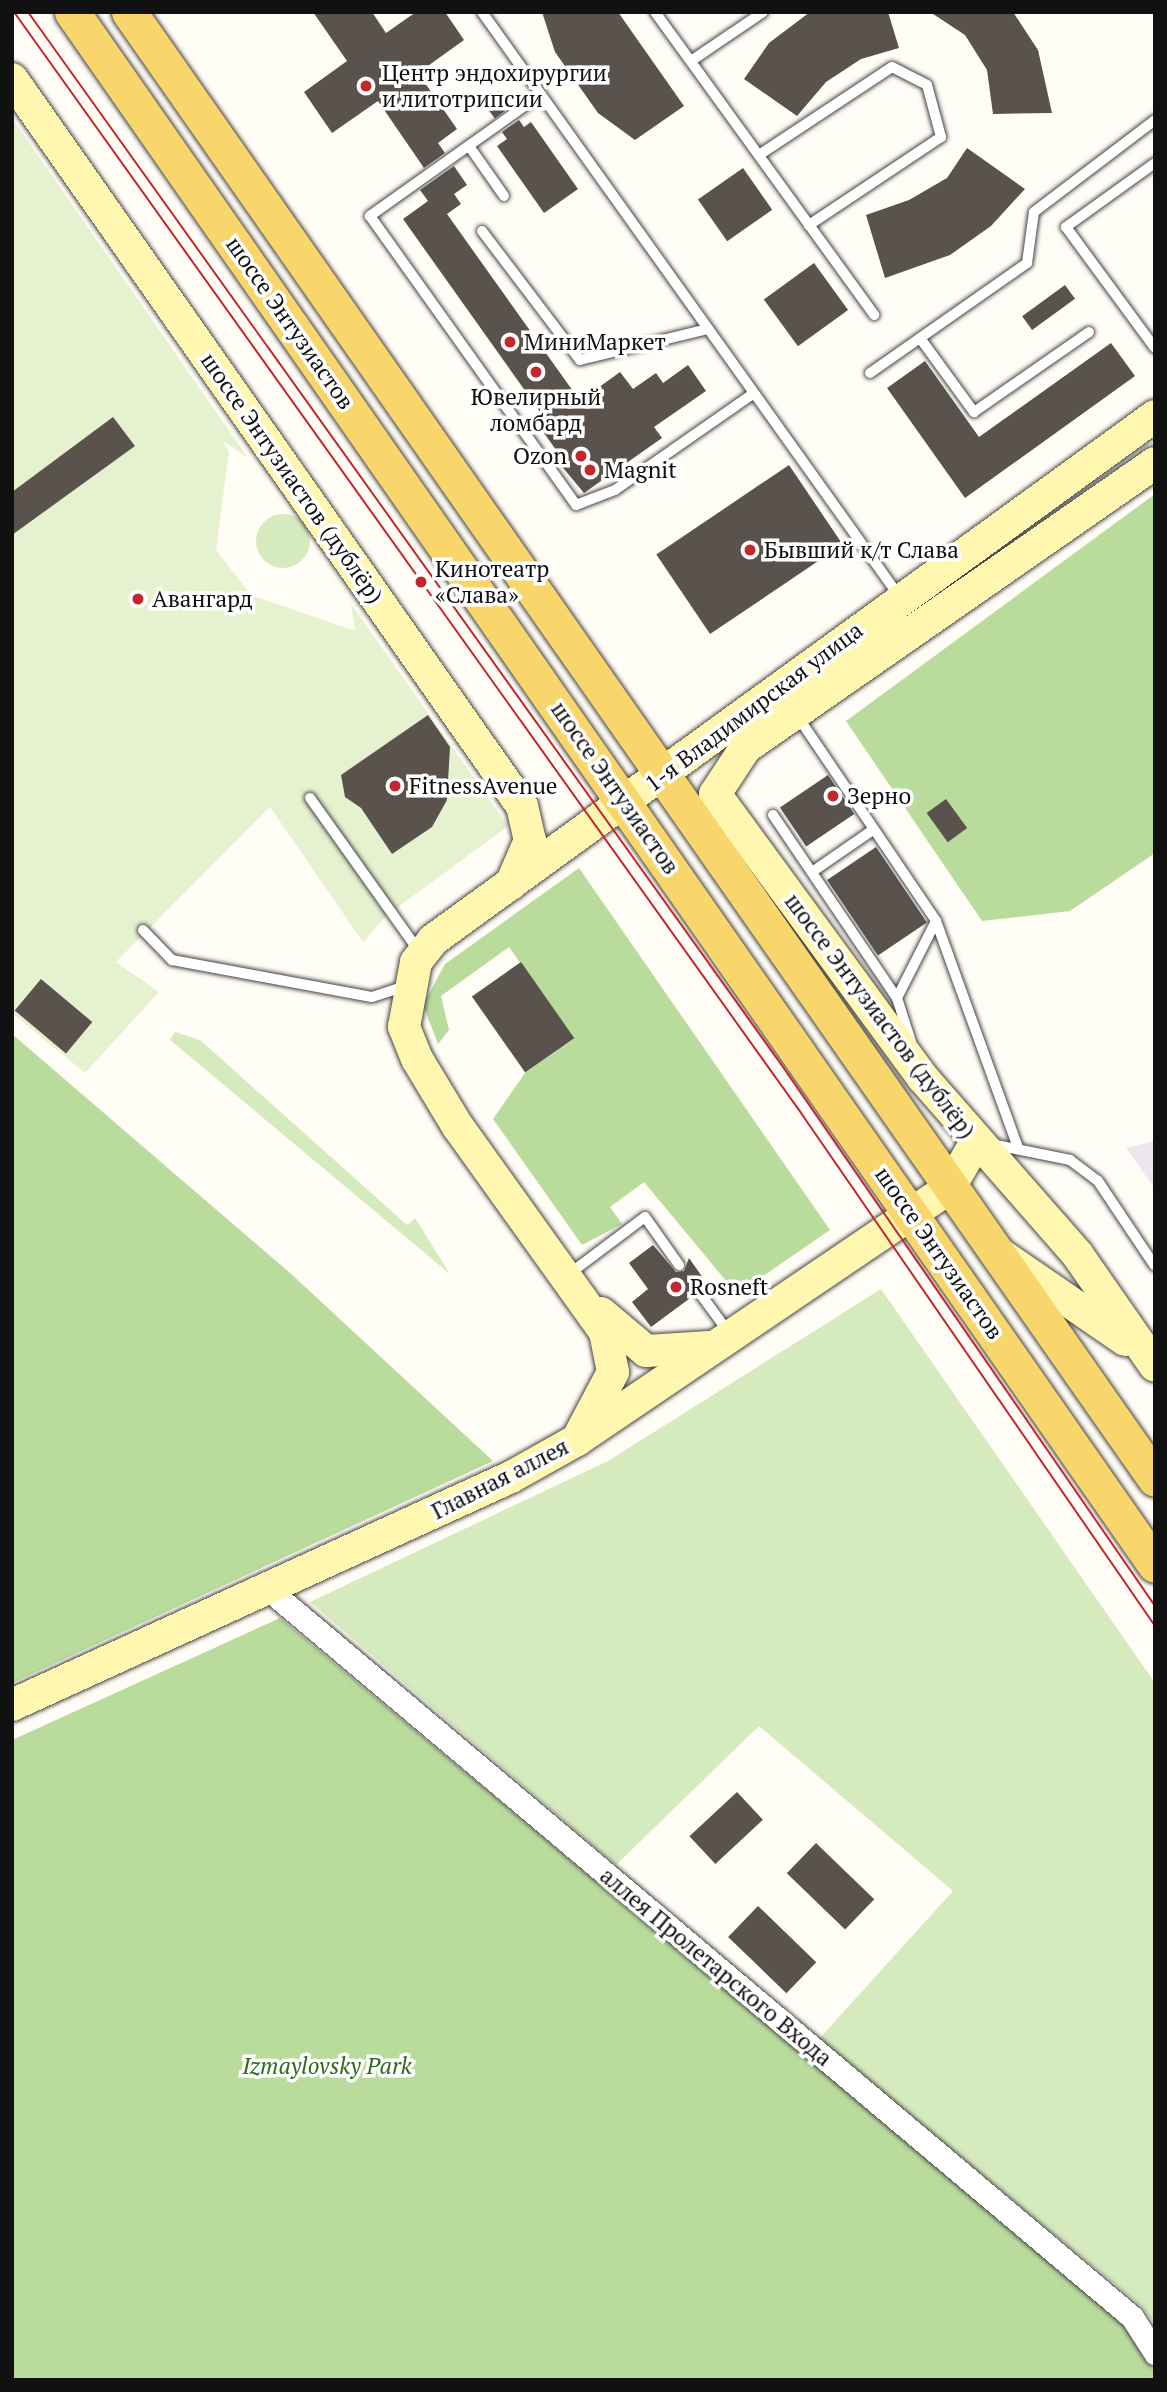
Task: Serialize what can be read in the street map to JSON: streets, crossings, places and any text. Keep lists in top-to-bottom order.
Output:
{
  "streets": {
    "main road": [
      "шоссе Энтузиастов",
      "шоссе Энтузиастов (дублёр)",
      "1-я Владимирская улица",
      "Главная аллея"
    ],
    "street": ["аллея Пролетарского Входа"]
  },
  "crossings": [
    ["шоссе Энтузиастов", "шоссе Энтузиастов (дублёр)"],
    ["шоссе Энтузиастов", "1-я Владимирская улица"],
    ["шоссе Энтузиастов", "Главная аллея"],
    ["шоссе Энтузиастов (дублёр)", "1-я Владимирская улица"],
    ["1-я Владимирская улица", "Главная аллея"],
    ["Главная аллея", "аллея Пролетарского Входа"]
  ],
  "parks": ["Izmaylovsky Park"],
  "places": [
    "Центр эндохирургии и литотрипсии",
    "МиниМаркет",
    "Ювелирный ломбард",
    "Ozon",
    "Magnit",
    "Бывший к/т Слава",
    "Кинотеатр «Слава»",
    "Авангард",
    "FitnessAvenue",
    "Зерно",
    "Rosneft"
  ]
}
